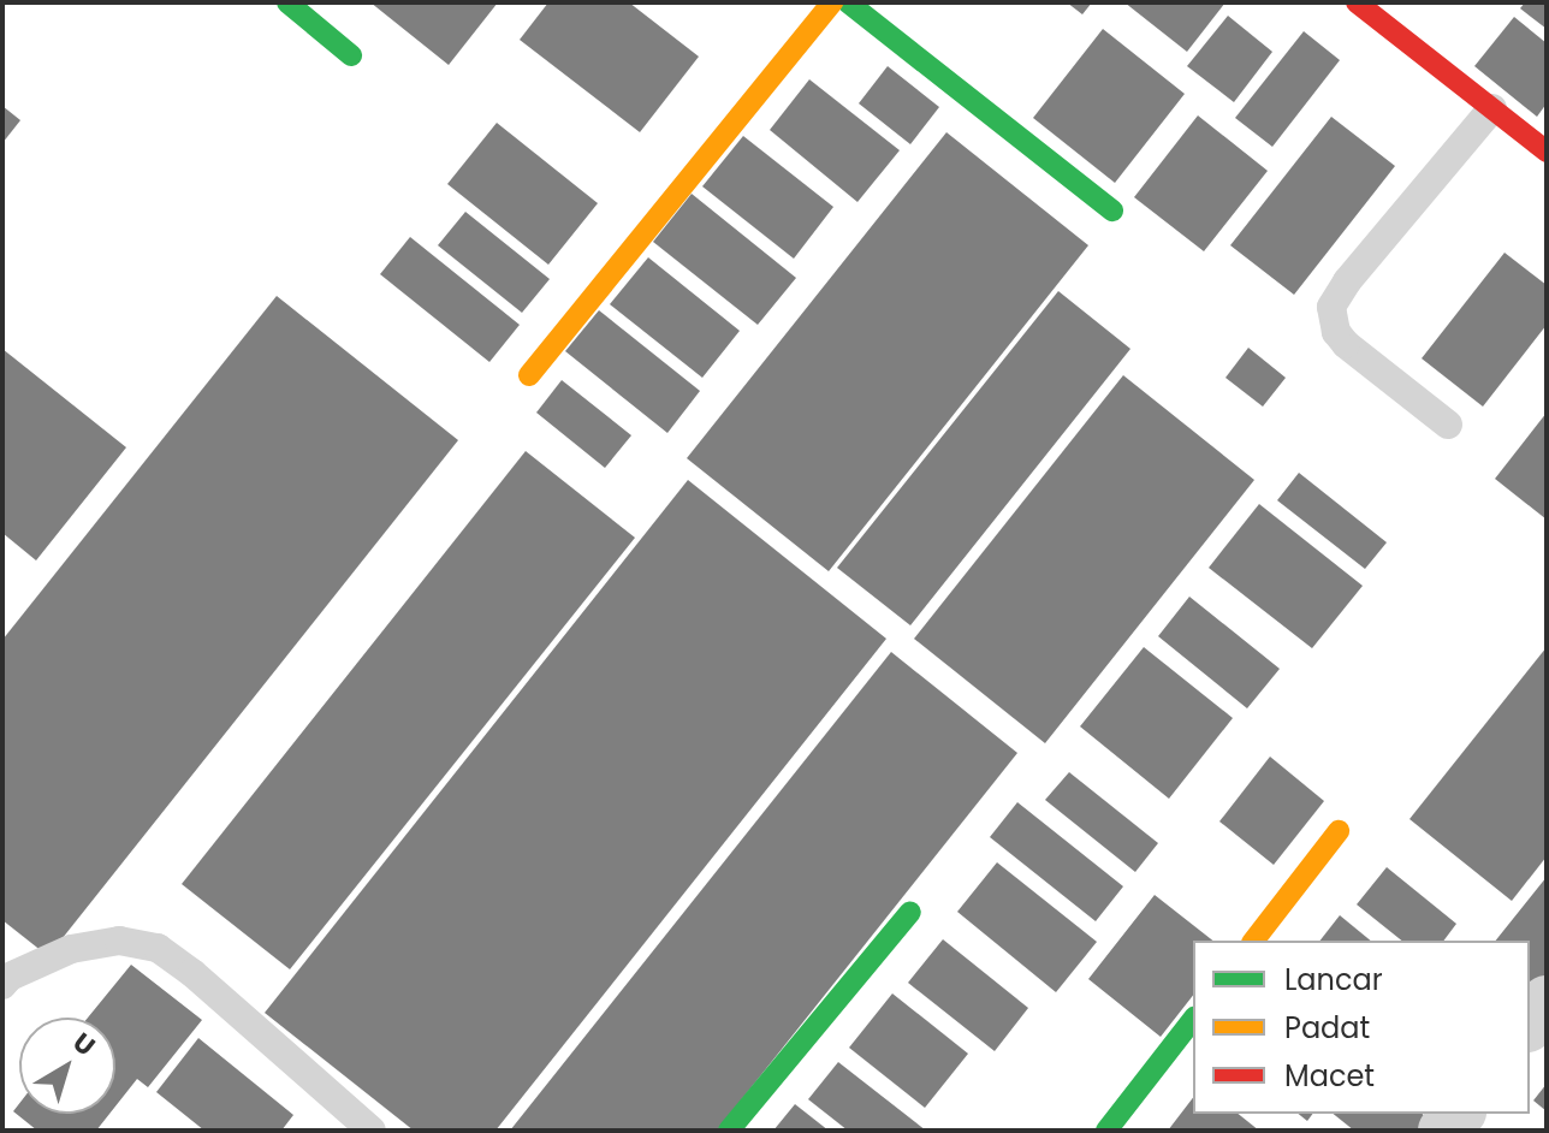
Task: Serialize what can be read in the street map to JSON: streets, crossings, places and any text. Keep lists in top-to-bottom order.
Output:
{
  "legend": ["Lancar", "Padat", "Macet"],
  "north": "top right"
}
